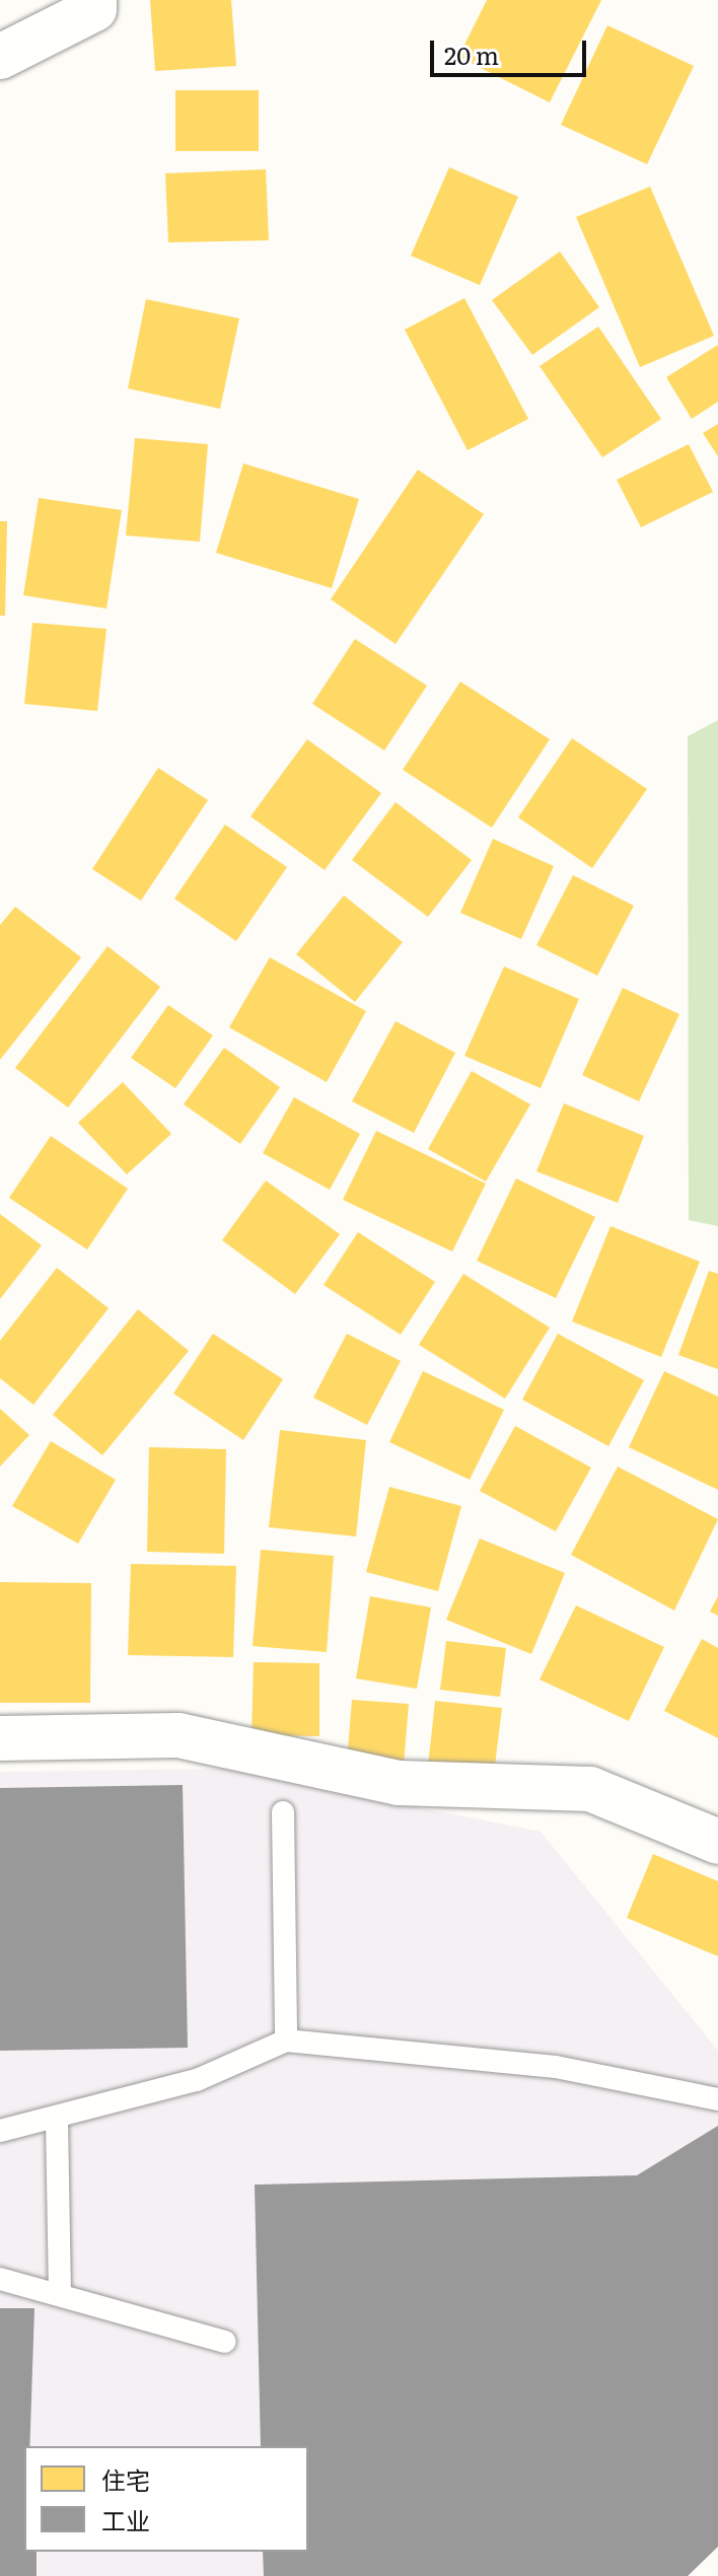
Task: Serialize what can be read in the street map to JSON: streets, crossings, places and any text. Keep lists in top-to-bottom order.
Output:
{
  "legend": ["住宅", "工业"],
  "scale_bar": "20 m"
}
